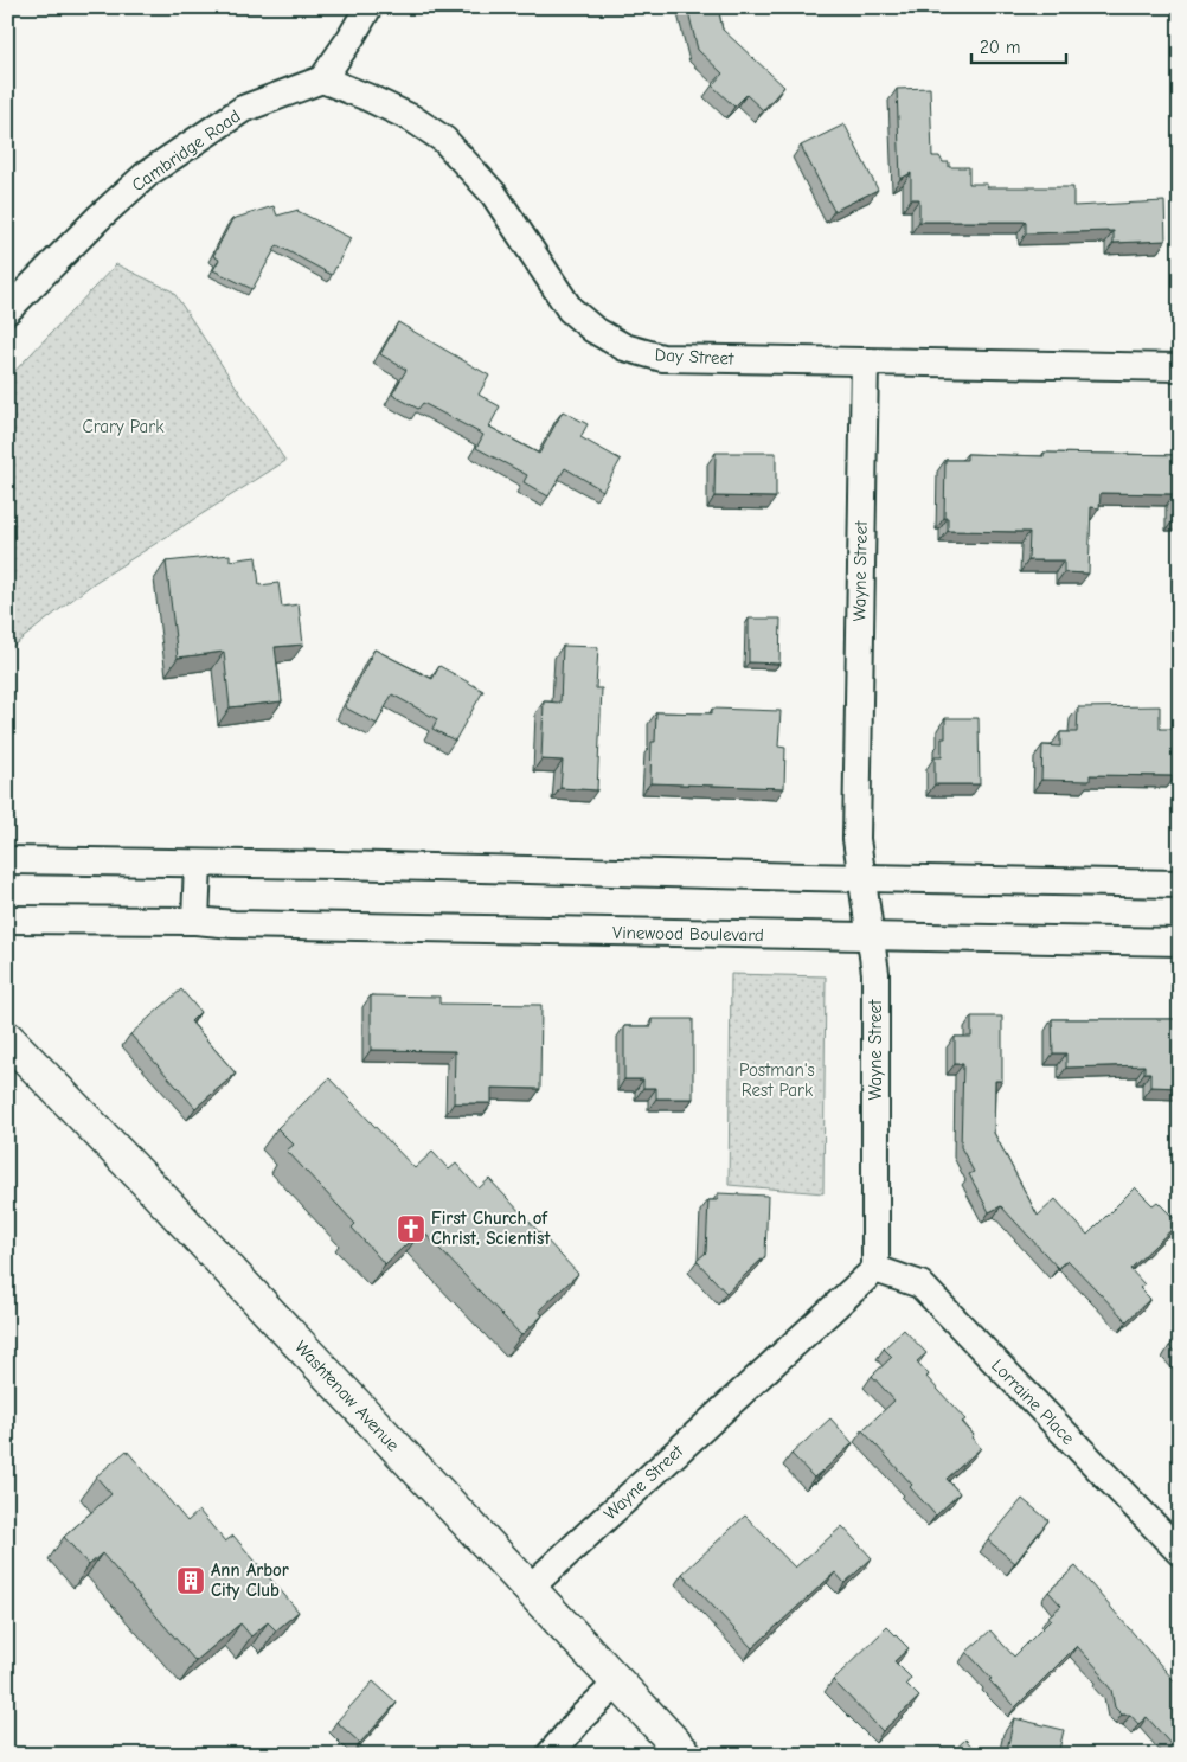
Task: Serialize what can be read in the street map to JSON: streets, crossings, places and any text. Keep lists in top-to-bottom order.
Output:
{
  "streets": {
    "main road": ["Washtenaw Avenue"],
    "street": [
      "Cambridge Road",
      "Day Street",
      "Wayne Street",
      "Vinewood Boulevard",
      "Lorraine Place"
    ]
  },
  "crossings": [
    ["Cambridge Road", "Day Street"],
    ["Day Street", "Wayne Street"],
    ["Wayne Street", "Vinewood Boulevard"],
    ["Wayne Street", "Washtenaw Avenue"],
    ["Wayne Street", "Lorraine Place"]
  ],
  "parks": ["Crary Park", "Postman's Rest Park"],
  "places": {
    "church": ["First Church of Christ, Scientist"],
    "building": ["Ann Arbor City Club"]
  },
  "scale_bar": "20 m"
}
